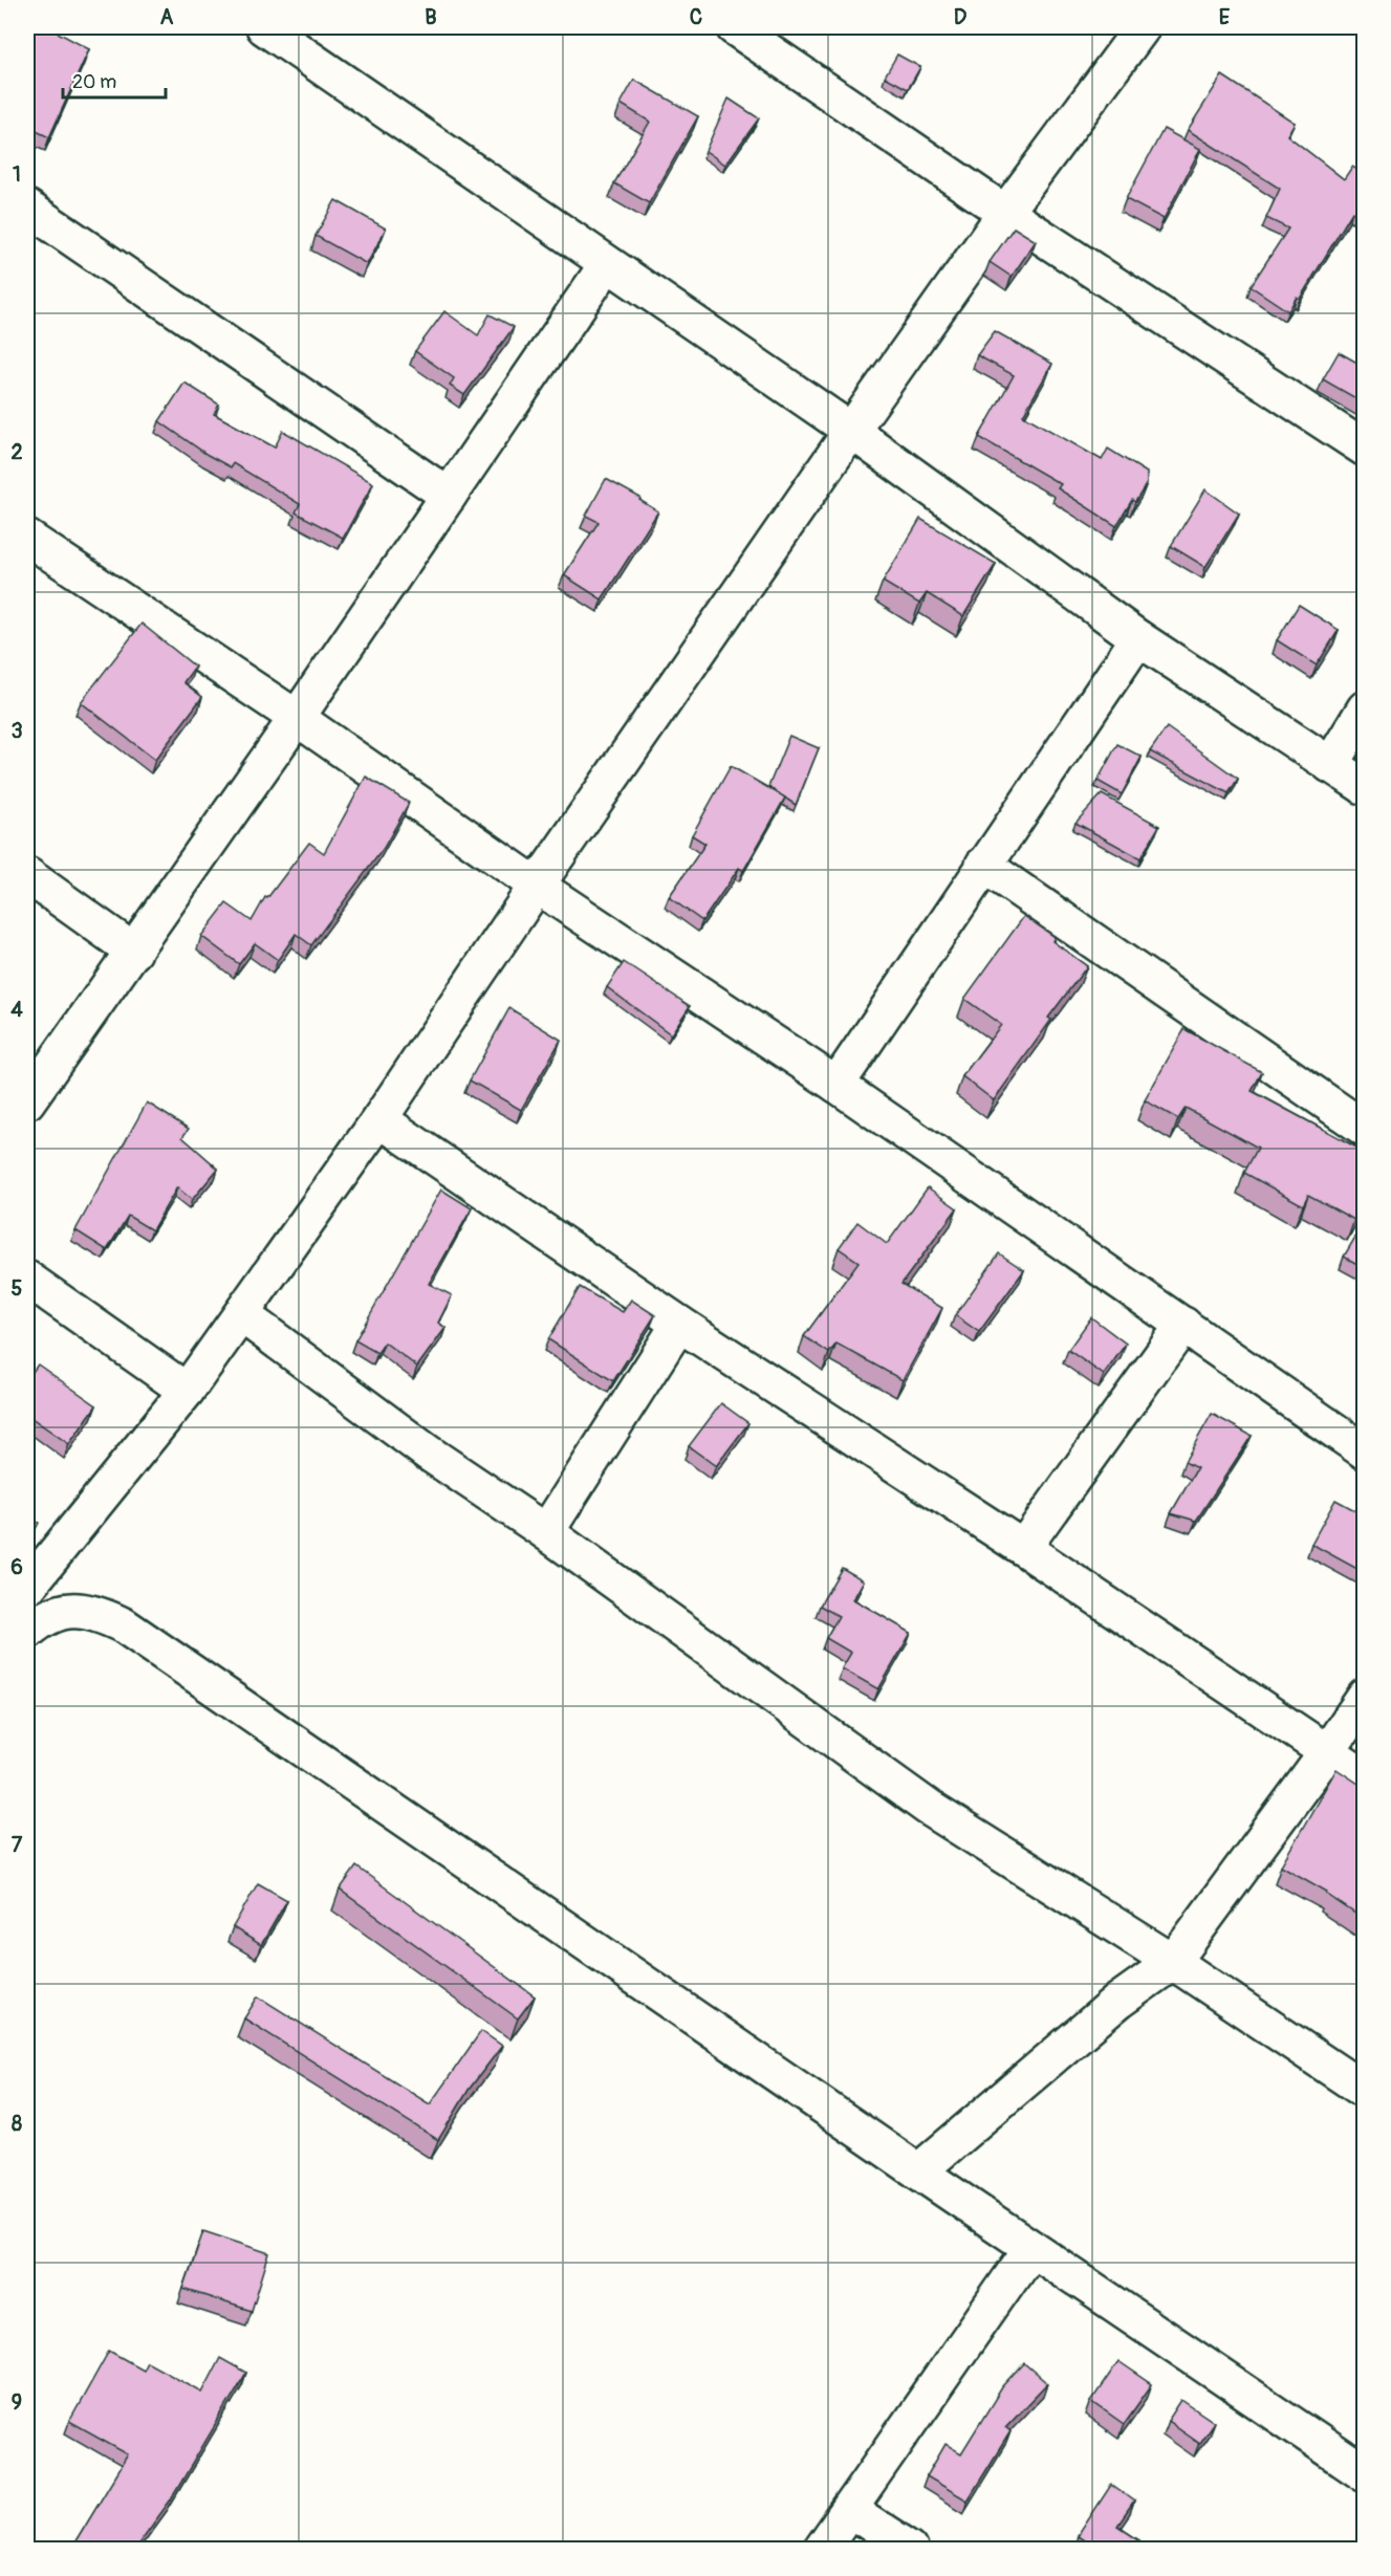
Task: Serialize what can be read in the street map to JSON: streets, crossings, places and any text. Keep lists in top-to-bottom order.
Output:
{
  "scale_bar": "20 m",
  "grid": {
    "columns": [
      "A",
      "B",
      "C",
      "D",
      "E"
    ],
    "rows": [
      "1",
      "2",
      "3",
      "4",
      "5",
      "6",
      "7",
      "8",
      "9"
    ]
  }
}
